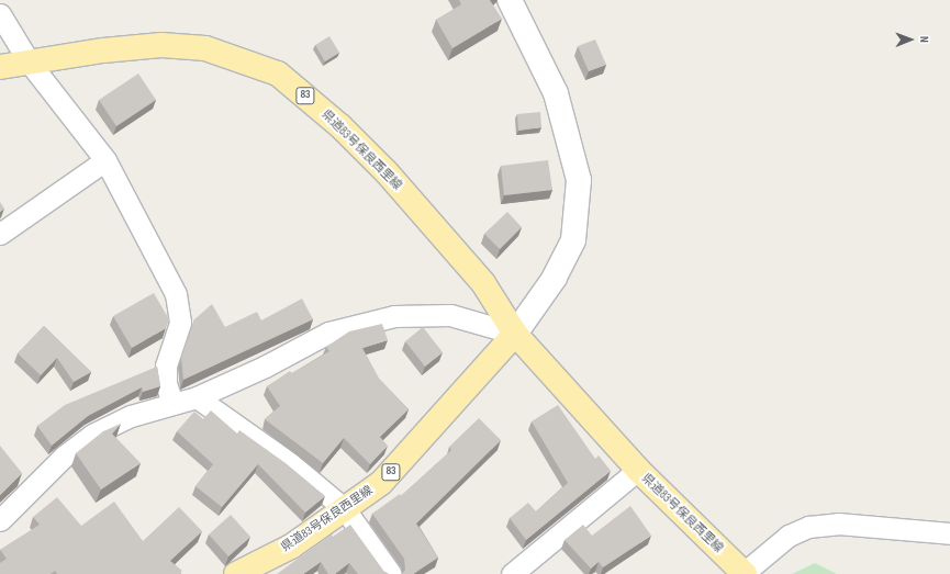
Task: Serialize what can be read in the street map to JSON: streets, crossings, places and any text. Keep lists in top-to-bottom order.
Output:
{
  "streets": {
    "main road": ["83", "県道83号保良西里線"]
  },
  "north": "right"
}
